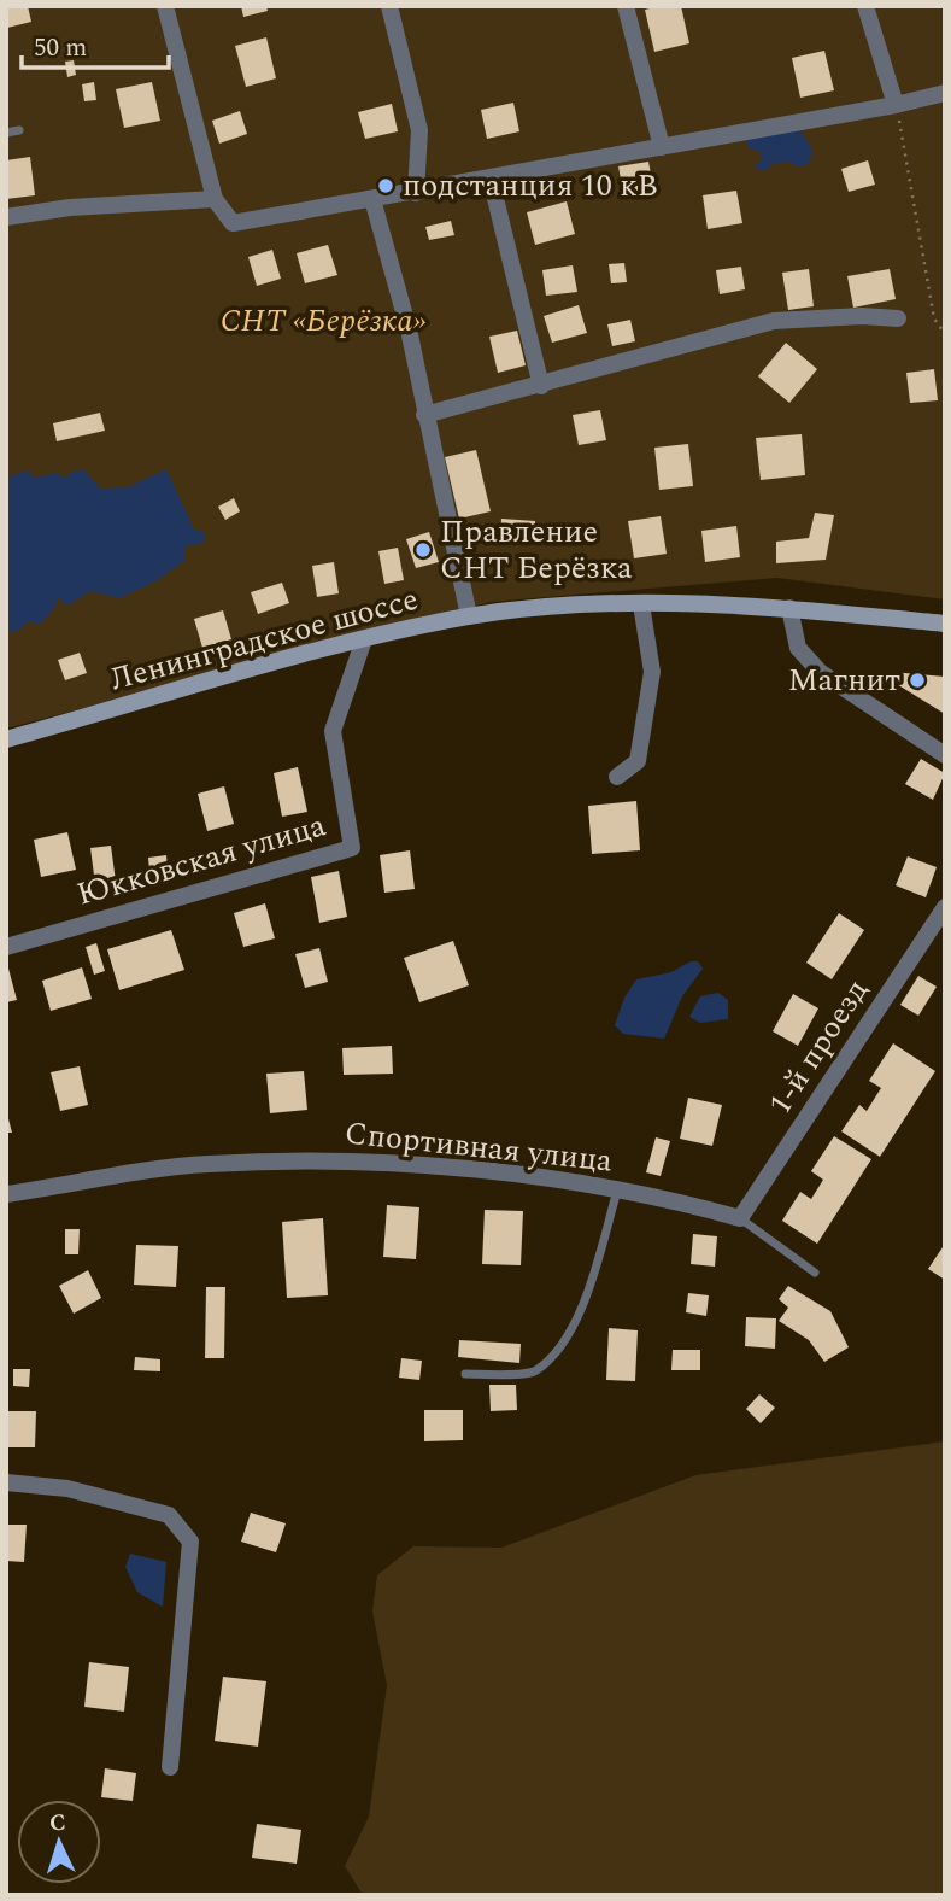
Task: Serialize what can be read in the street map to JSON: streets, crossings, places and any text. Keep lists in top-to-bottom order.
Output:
{
  "streets": {
    "main road": ["Ленинградское шоссе"],
    "street": ["Юкковская улица", "1-й проезд", "Спортивная улица"]
  },
  "crossings": [
    ["Ленинградское шоссе", "Юкковская улица"],
    ["1-й проезд", "Спортивная улица"]
  ],
  "parks": ["СНТ «Берёзка»"],
  "places": ["подстанция 10 кВ", "Правление СНТ Берёзка", "Магнит"],
  "scale_bar": "50 m",
  "north": "top"
}
